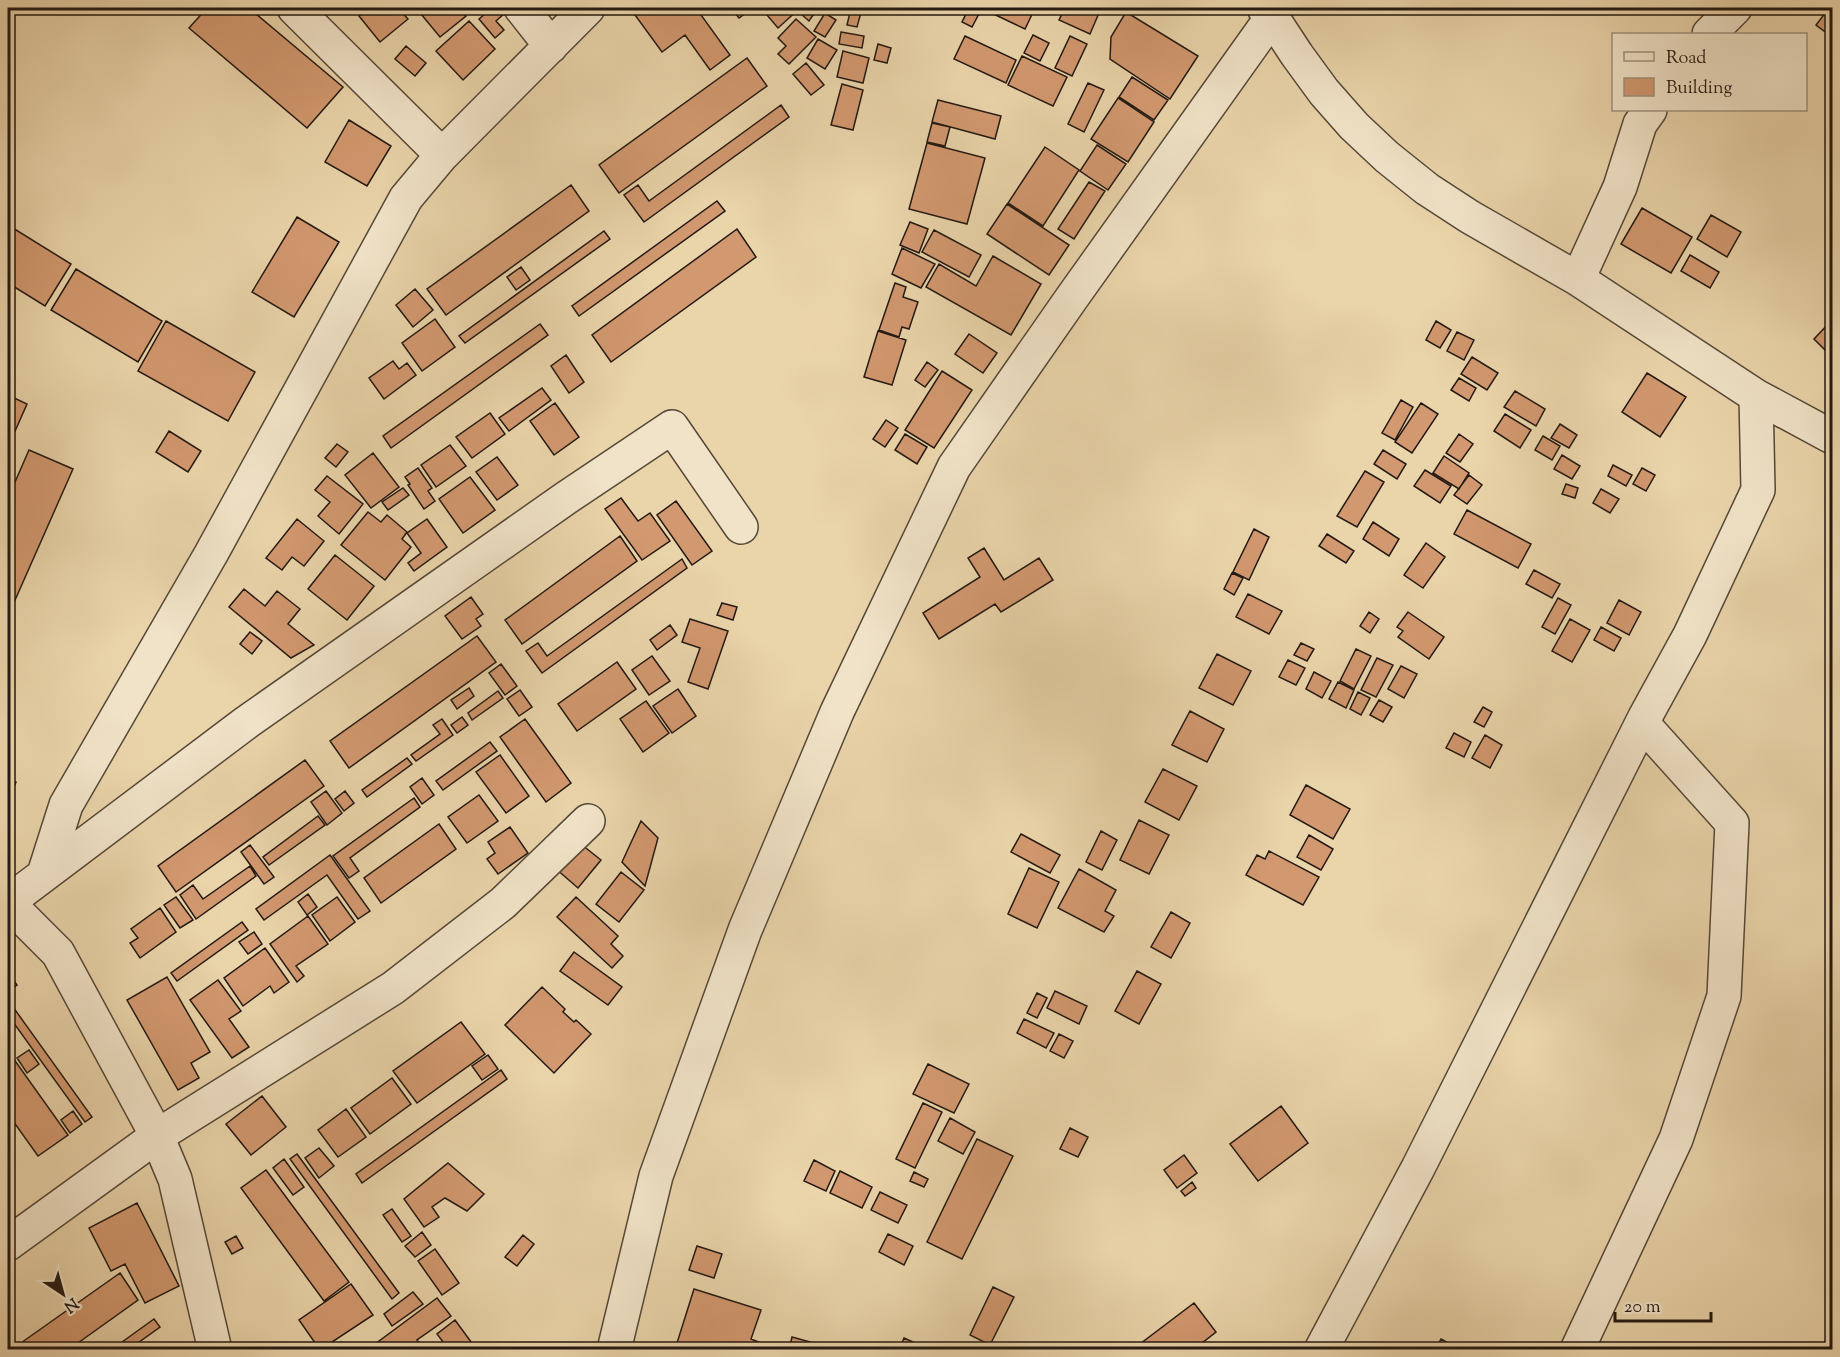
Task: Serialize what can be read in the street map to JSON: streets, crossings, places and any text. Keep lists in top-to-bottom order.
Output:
{
  "legend": ["Road", "Building"],
  "scale_bar": "20 m",
  "north": "bottom right"
}
